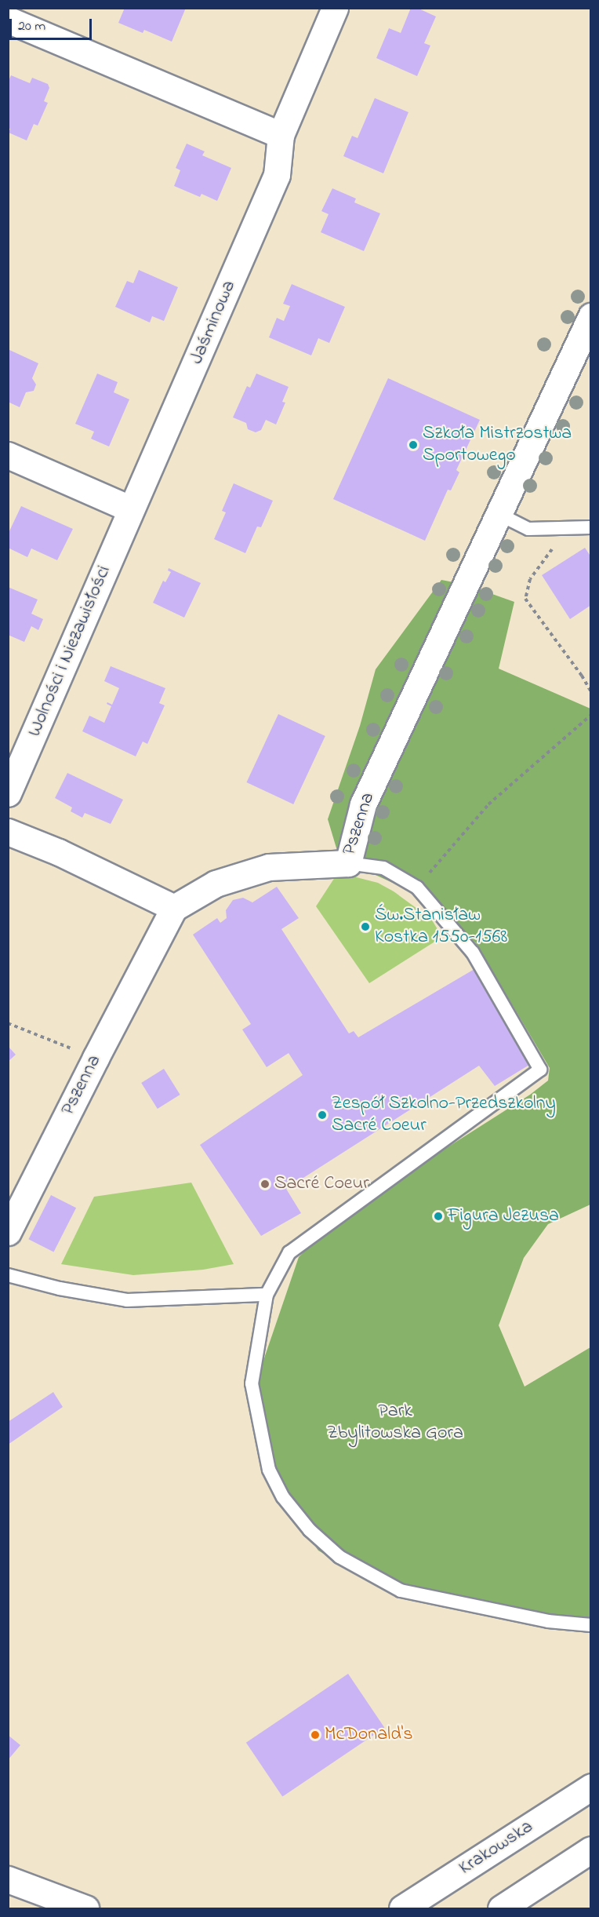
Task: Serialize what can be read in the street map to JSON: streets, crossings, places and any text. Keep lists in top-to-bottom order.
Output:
{
  "streets": {
    "street": [
      "Jaśminowa",
      "Wolności i Niezawisłości",
      "Pszenna",
      "Krakowska"
    ]
  },
  "crossings": [
    ["Jaśminowa", "Wolności i Niezawisłości"]
  ],
  "parks": ["Park Zbylitowska Gora"],
  "places": [
    "Szkoła Mistrzostwa Sportowego",
    "Św.Stanisław Kostka 1550-1568",
    "Zespół Szkolno-Przedszkolny Sacré Coeur",
    "Sacré Coeur",
    "Figura Jezusa",
    "McDonald's"
  ],
  "scale_bar": "20 m"
}
